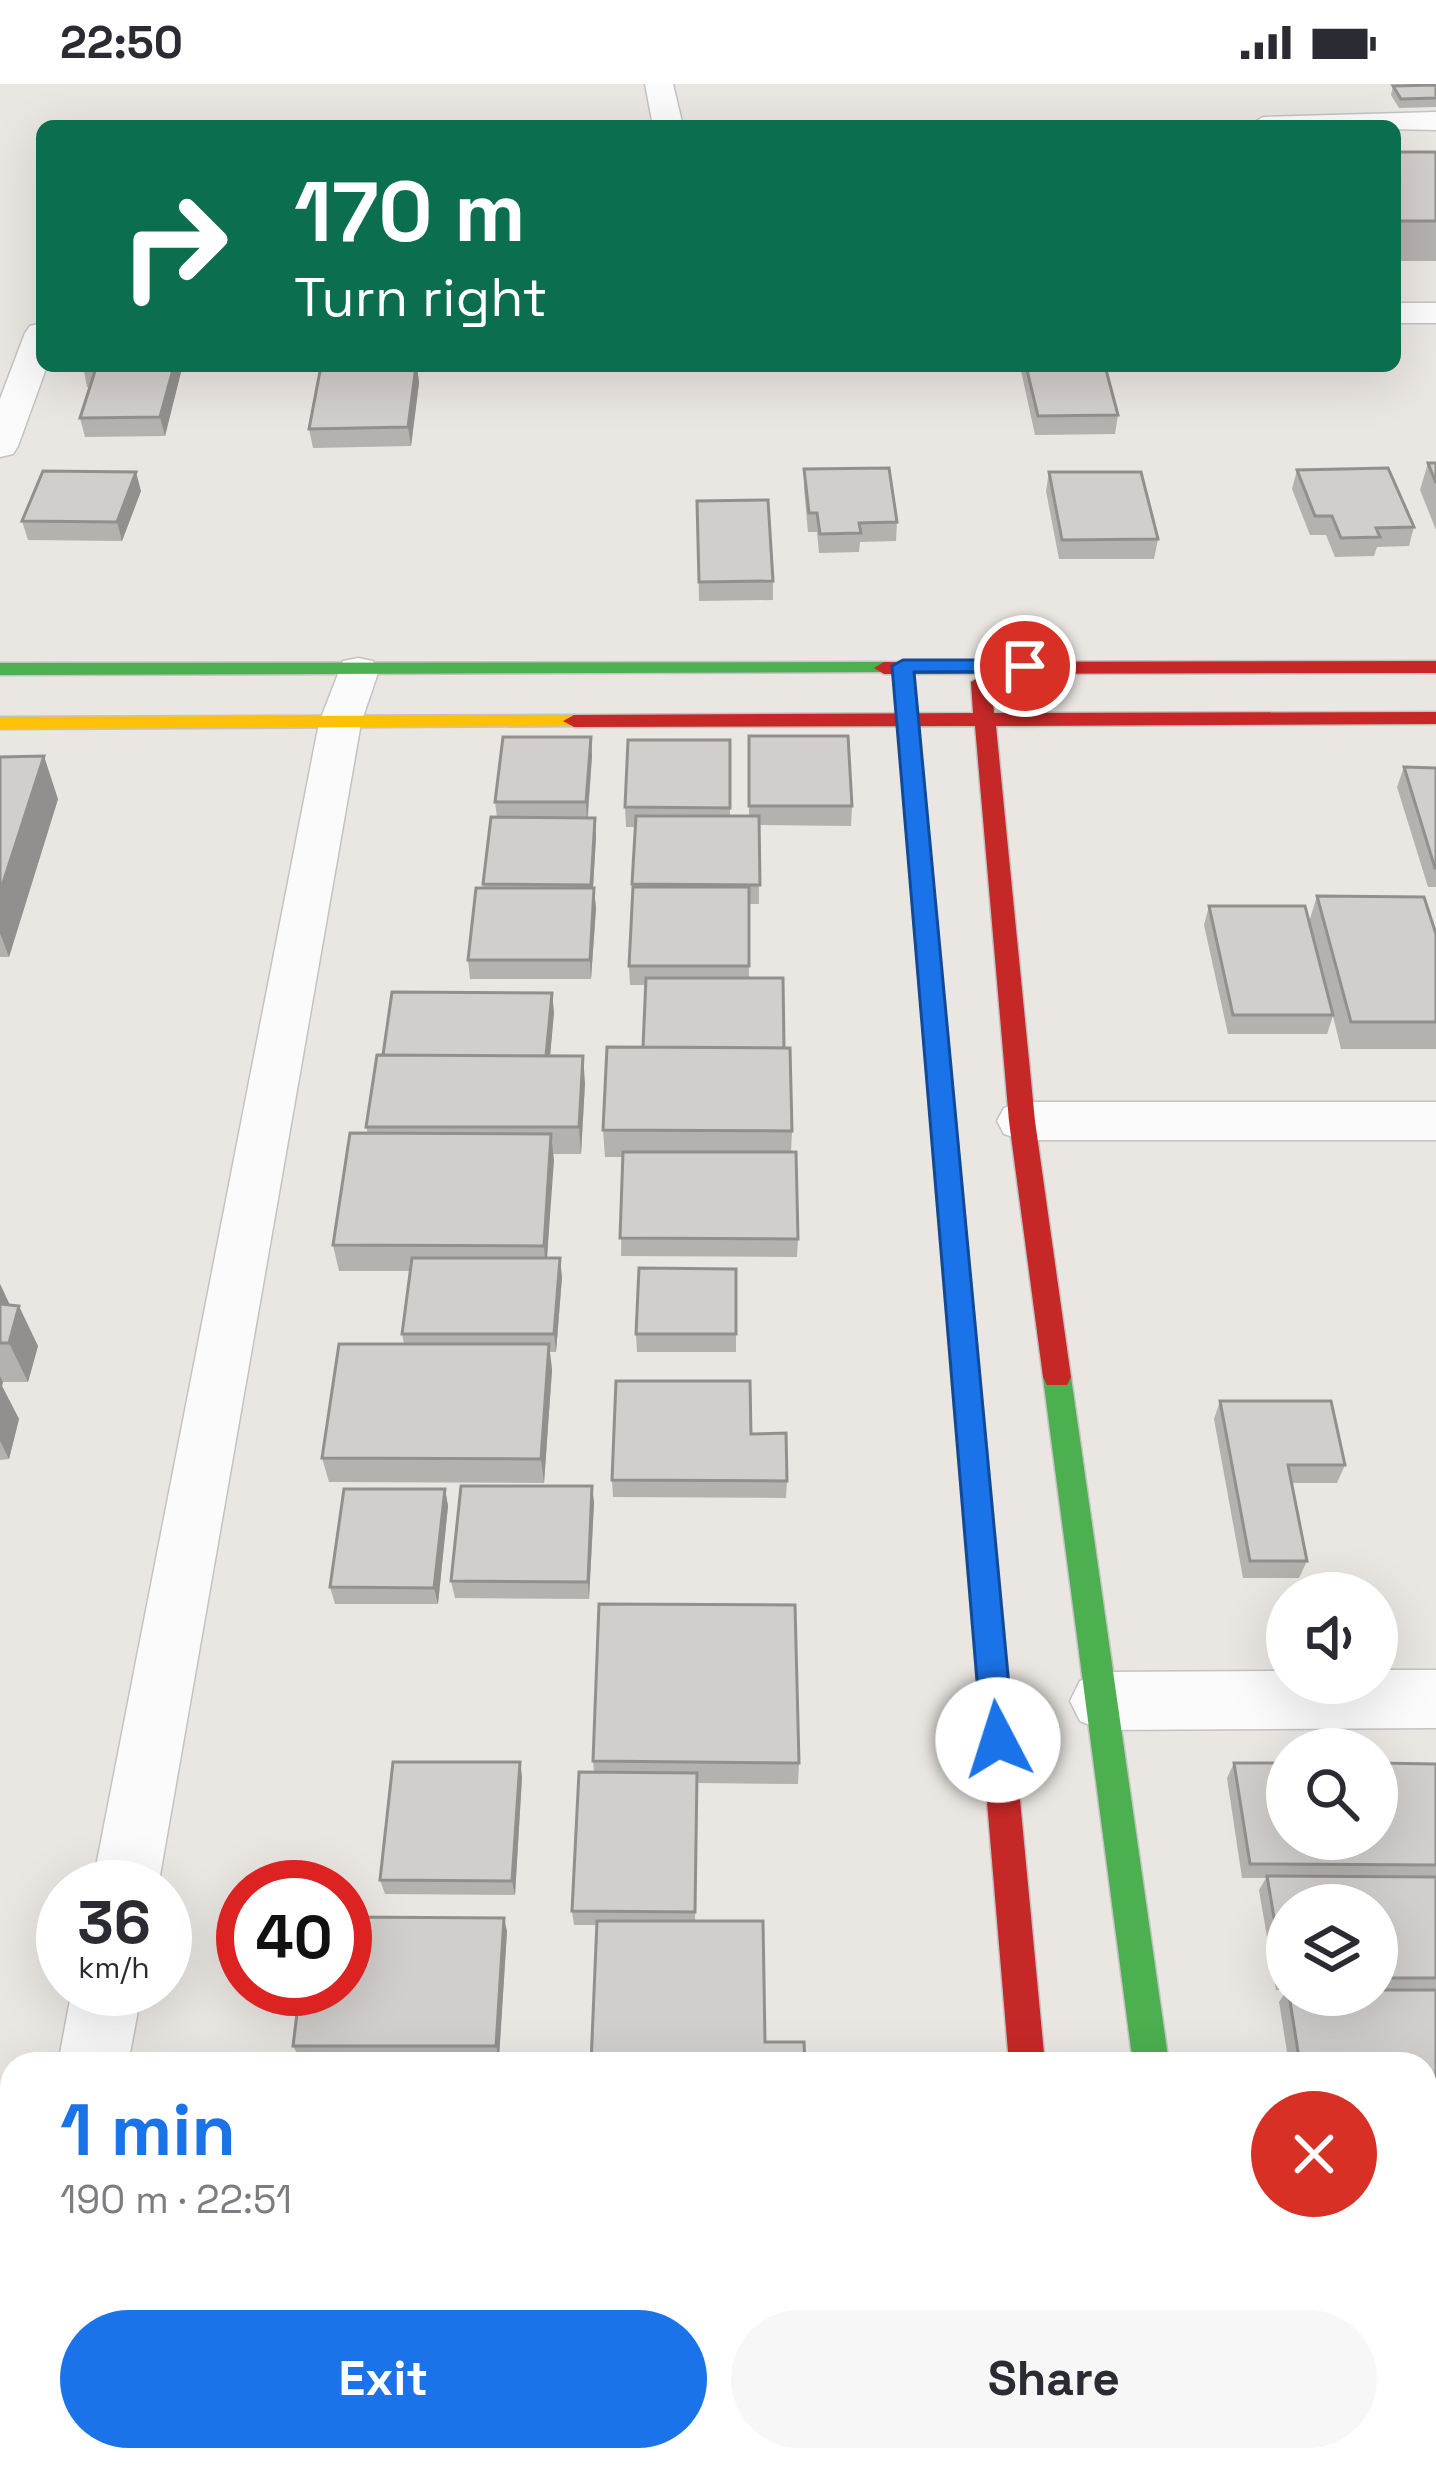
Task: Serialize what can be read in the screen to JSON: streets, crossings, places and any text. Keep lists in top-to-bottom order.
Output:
{
  "page": {
    "status": "22:50",
    "turn": ["170 m", "Turn right"],
    "speed": "36 km/h",
    "limit": "40",
    "heading": ["1 min", "190 m · 22:51"],
    "buttons": ["Exit", "Share"]
  }
}
